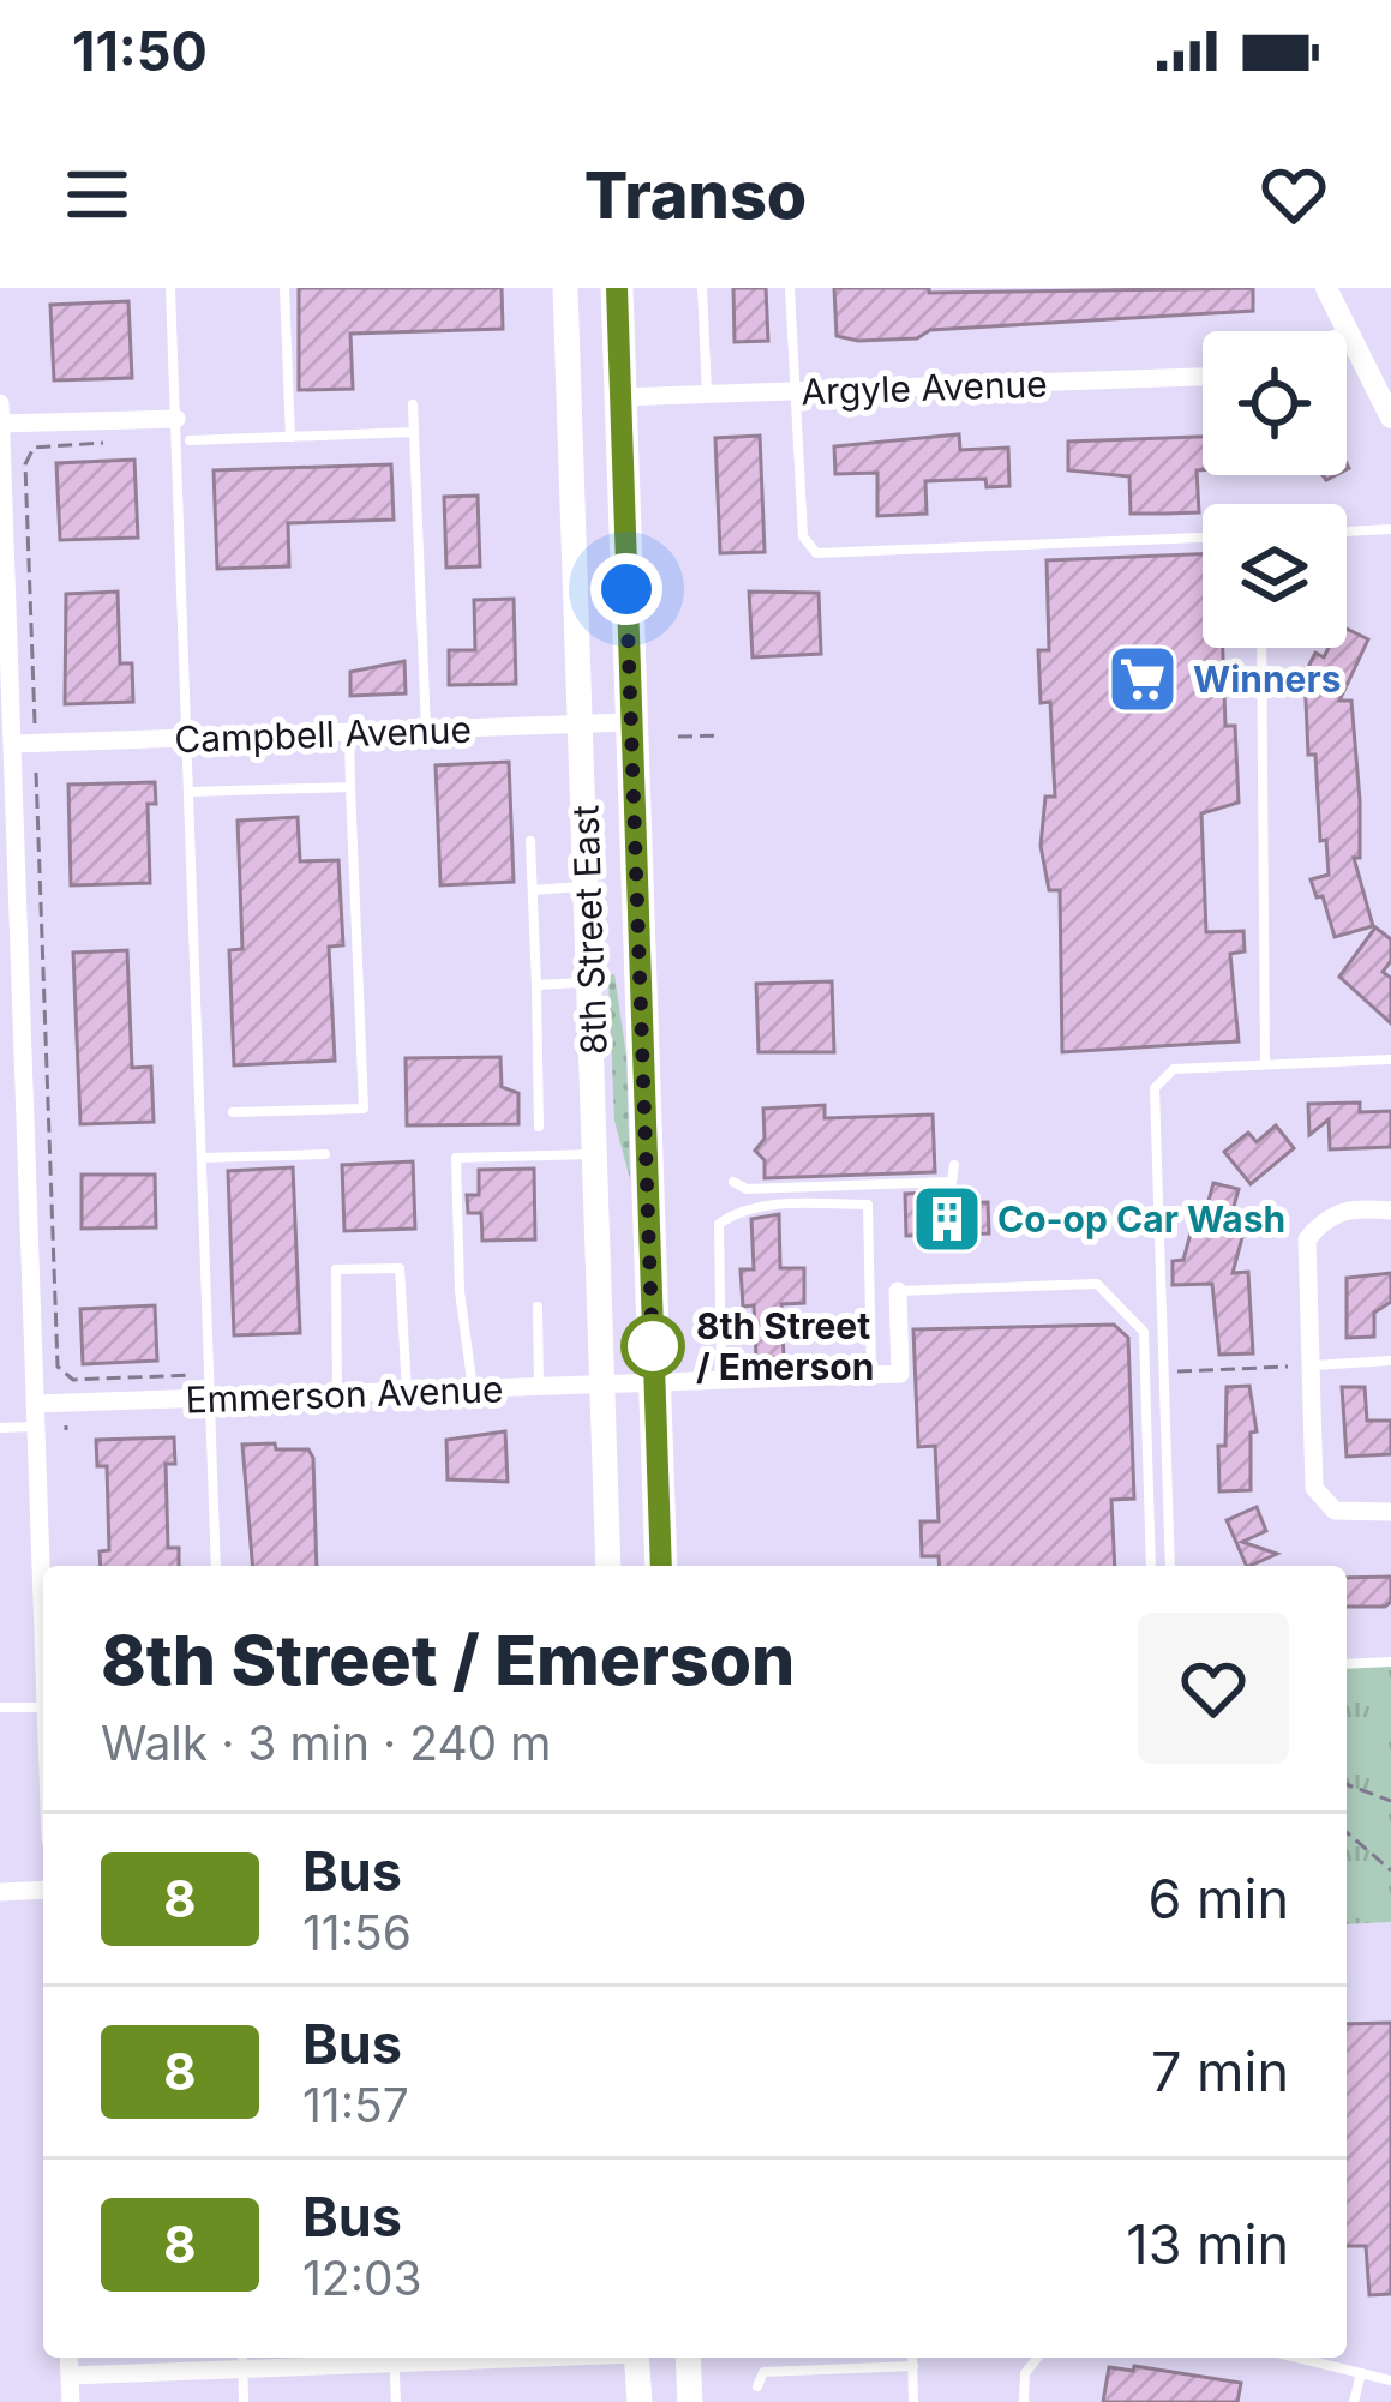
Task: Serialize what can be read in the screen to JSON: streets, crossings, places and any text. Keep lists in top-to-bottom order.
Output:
{
  "streets": {
    "main road": ["8th Street East"],
    "street": ["Argyle Avenue", "Campbell Avenue", "Emmerson Avenue"]
  },
  "crossings": [
    ["Argyle Avenue", "8th Street East"],
    ["Campbell Avenue", "8th Street East"],
    ["8th Street East", "Emmerson Avenue"]
  ],
  "places": {
    "supermarket": ["Winners"],
    "building": ["Co-op Car Wash"],
    "other": ["8th Street / Emerson"]
  },
  "lines": ["bus line 8"],
  "page": {
    "status": "11:50",
    "header": "Transo",
    "heading": ["8th Street / Emerson", "Walk · 3 min · 240 m"],
    "list": [
      {
        "mark": "8",
        "name": "Bus",
        "note": "11:56",
        "value": "6 min"
      },
      {
        "mark": "8",
        "name": "Bus",
        "note": "11:57",
        "value": "7 min"
      },
      {
        "mark": "8",
        "name": "Bus",
        "note": "12:03",
        "value": "13 min"
      }
    ]
  }
}
